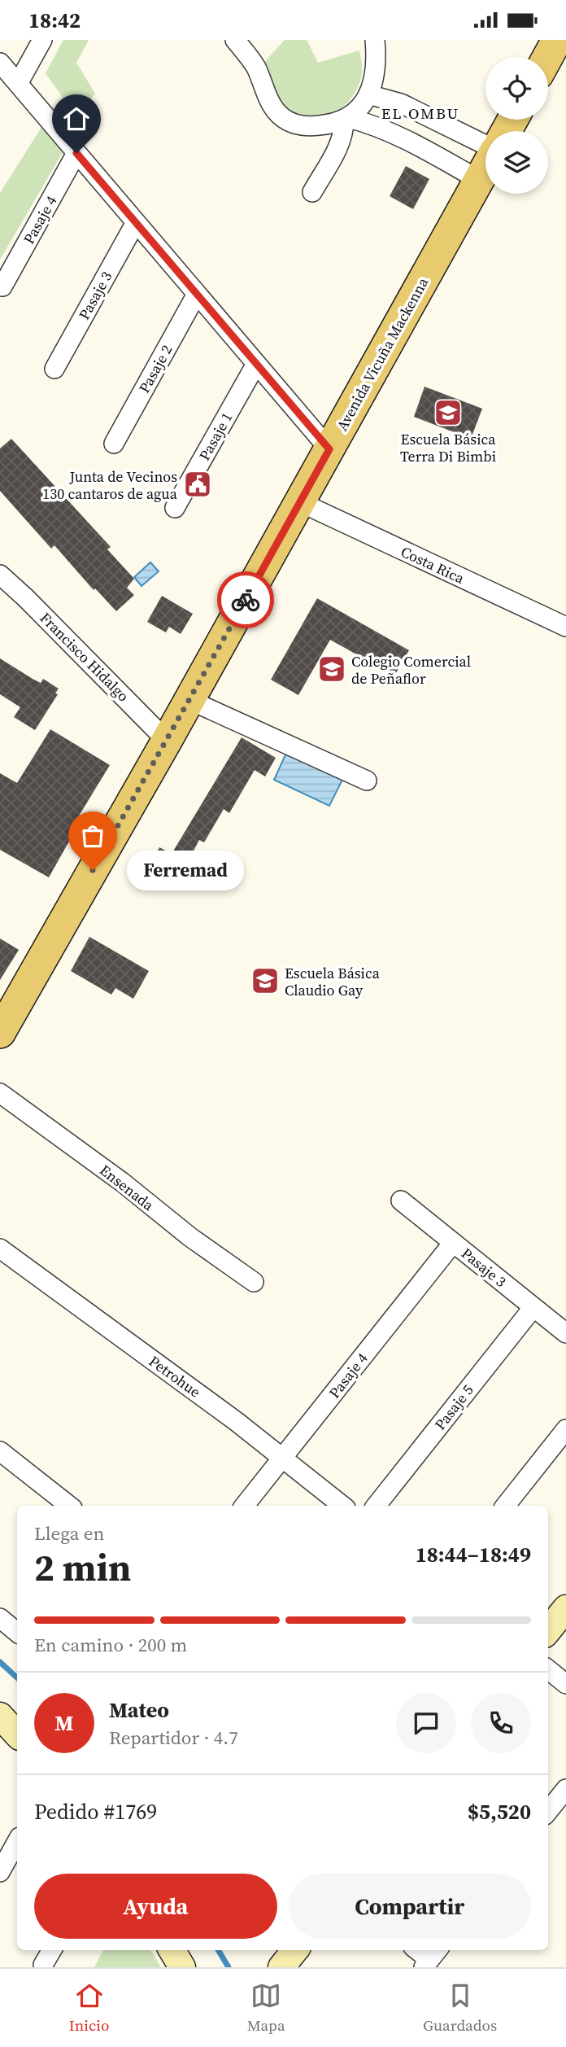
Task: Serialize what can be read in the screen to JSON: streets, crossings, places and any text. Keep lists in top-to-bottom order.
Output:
{
  "streets": {
    "main road": ["Avenida Vicuña Mackenna"],
    "street": [
      "Pasaje 4",
      "Pasaje 3",
      "Pasaje 2",
      "Pasaje 1",
      "Costa Rica",
      "Francisco Hidalgo",
      "Ensenada",
      "Petrohue",
      "Pasaje 5"
    ]
  },
  "crossings": [
    ["Pasaje 4", "Pasaje 3"],
    ["Pasaje 4", "Petrohue"],
    ["Pasaje 3", "Pasaje 5"],
    ["Avenida Vicuña Mackenna", "Costa Rica"],
    ["Avenida Vicuña Mackenna", "Francisco Hidalgo"]
  ],
  "districts": ["EL OMBU"],
  "places": {
    "school or university": ["Escuela Básica Terra Di Bimbi", "Colegio Comercial de Peñaflor", "Escuela Básica Claudio Gay"],
    "public building": ["Junta de Vecinos 130 cantaros de agua"],
    "other": ["Ferremad"]
  },
  "page": {
    "status": "18:42",
    "bubble": "Ferremad",
    "heading": ["2 min", "Llega en", "18:44–18:49"],
    "panel": [
      "Mateo",
      "Repartidor · 4.7",
      "Pedido #1769",
      "$5,520"
    ],
    "bar": "En camino · 200 m",
    "round": "M",
    "buttons": ["Ayuda", "Compartir"],
    "tabs": ["Inicio", "Mapa", "Guardados"]
  }
}
